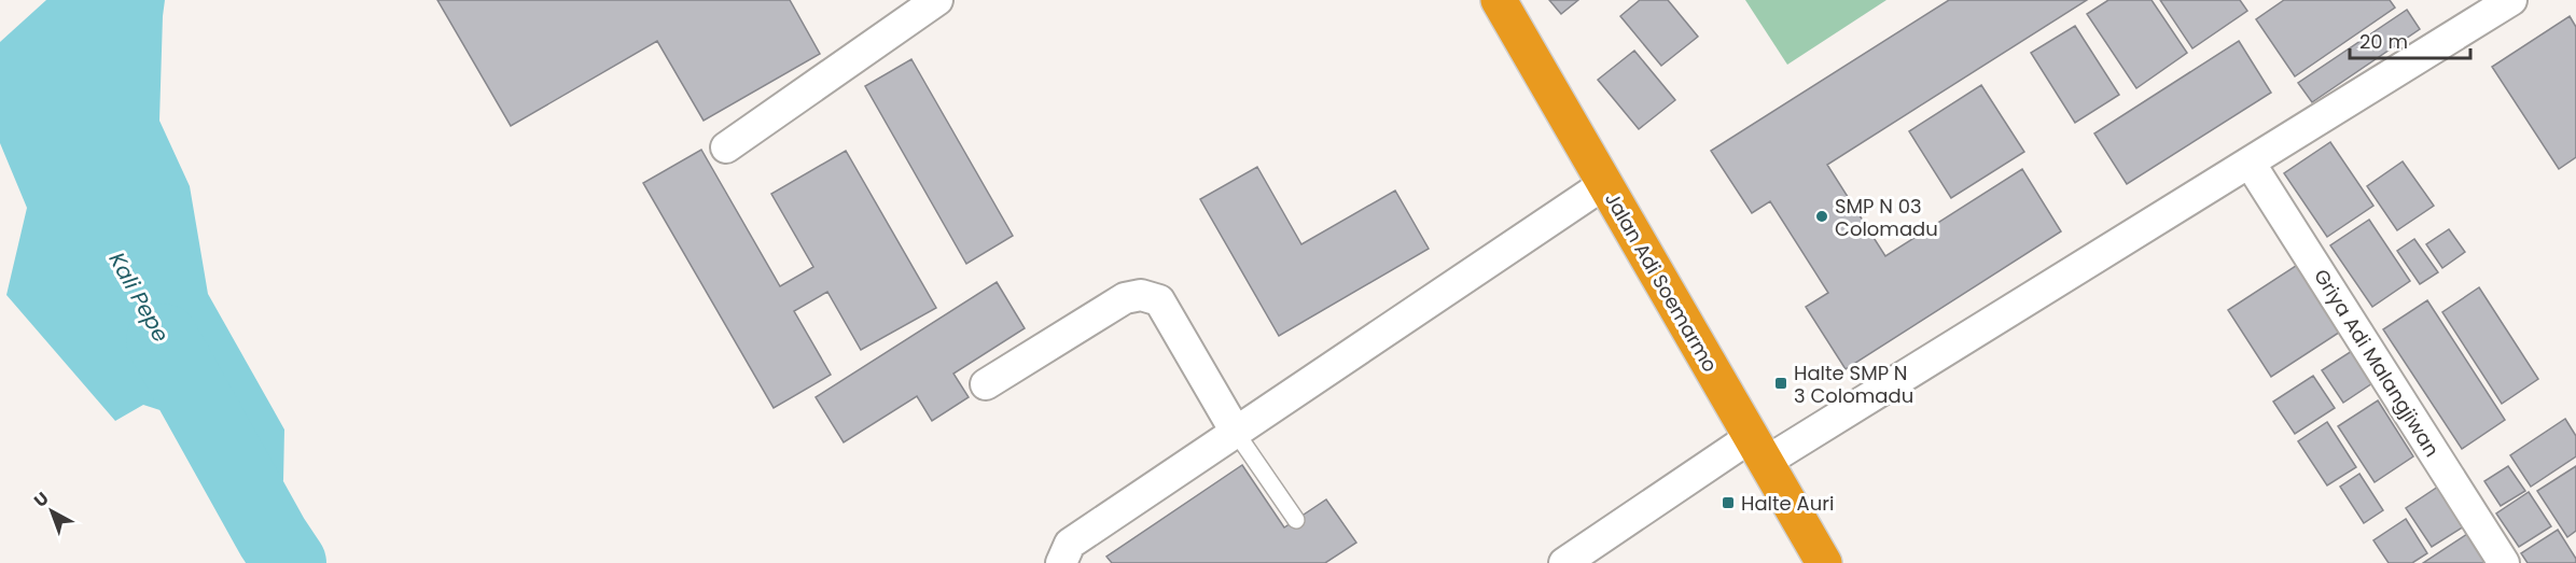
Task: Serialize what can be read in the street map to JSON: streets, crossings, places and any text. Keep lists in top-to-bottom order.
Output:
{
  "streets": {
    "highway": ["Jalan Adi Soemarmo"],
    "street": ["Griya Adi Malangjiwan"]
  },
  "water": ["Kali Pepe"],
  "places": {
    "other": ["SMP N 03 Colomadu"],
    "transit": ["Halte SMP N 3 Colomadu", "Halte Auri"]
  },
  "scale_bar": "20 m",
  "north": "top left"
}
